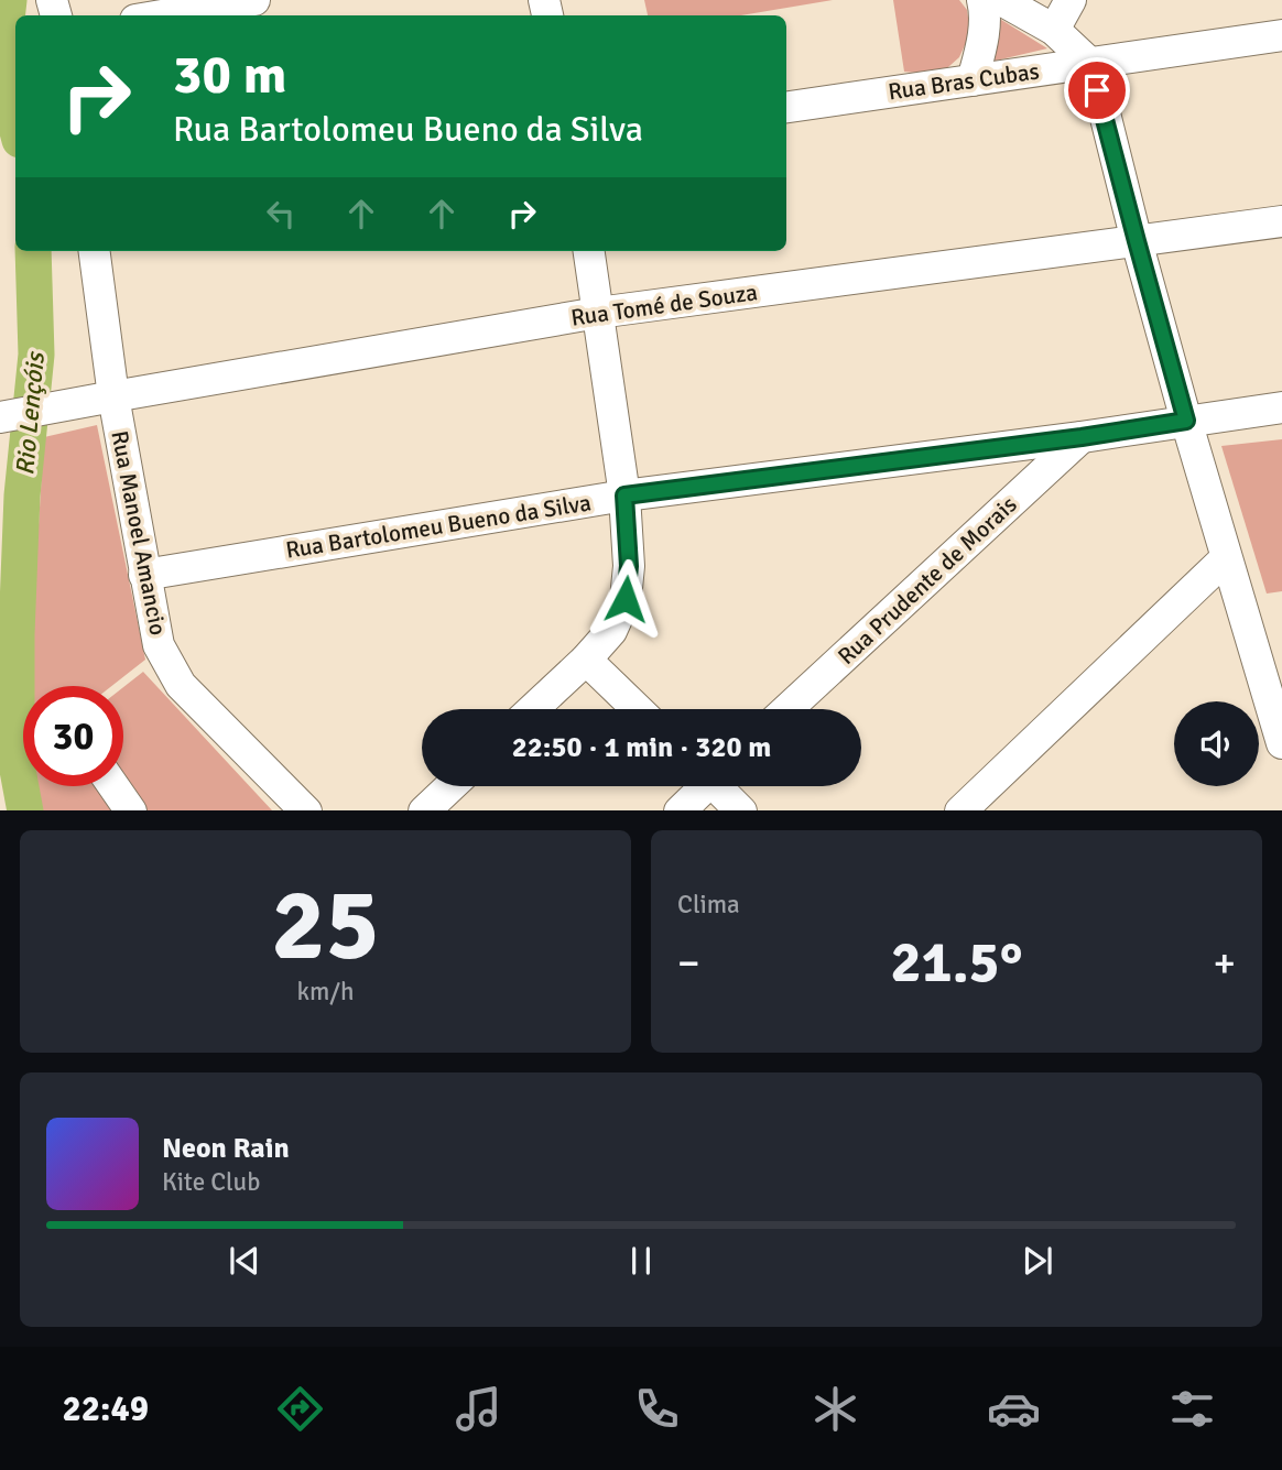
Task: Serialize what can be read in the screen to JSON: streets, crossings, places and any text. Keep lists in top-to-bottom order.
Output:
{
  "streets": {
    "street": [
      "Rua Bras Cubas",
      "Rua Tomé de Souza",
      "Rua Bartolomeu Bueno da Silva",
      "Rua Manoel Amancio",
      "Rua Prudente de Morais"
    ]
  },
  "crossings": [
    ["Rua Tomé de Souza", "Rua Manoel Amancio"],
    ["Rua Bartolomeu Bueno da Silva", "Rua Manoel Amancio"],
    ["Rua Bartolomeu Bueno da Silva", "Rua Prudente de Morais"]
  ],
  "water": ["Rio Lençóis"],
  "page": {
    "turn": ["30 m", "Rua Bartolomeu Bueno da Silva"],
    "limit": "30",
    "trip": "22:50 · 1 min · 320 m",
    "tile": [
      ["25", "km/h"],
      "Clima"
    ],
    "heat": ["−", "21.5°", "+"],
    "song": ["Neon Rain", "Kite Club"],
    "tabs": "22:49"
  }
}
